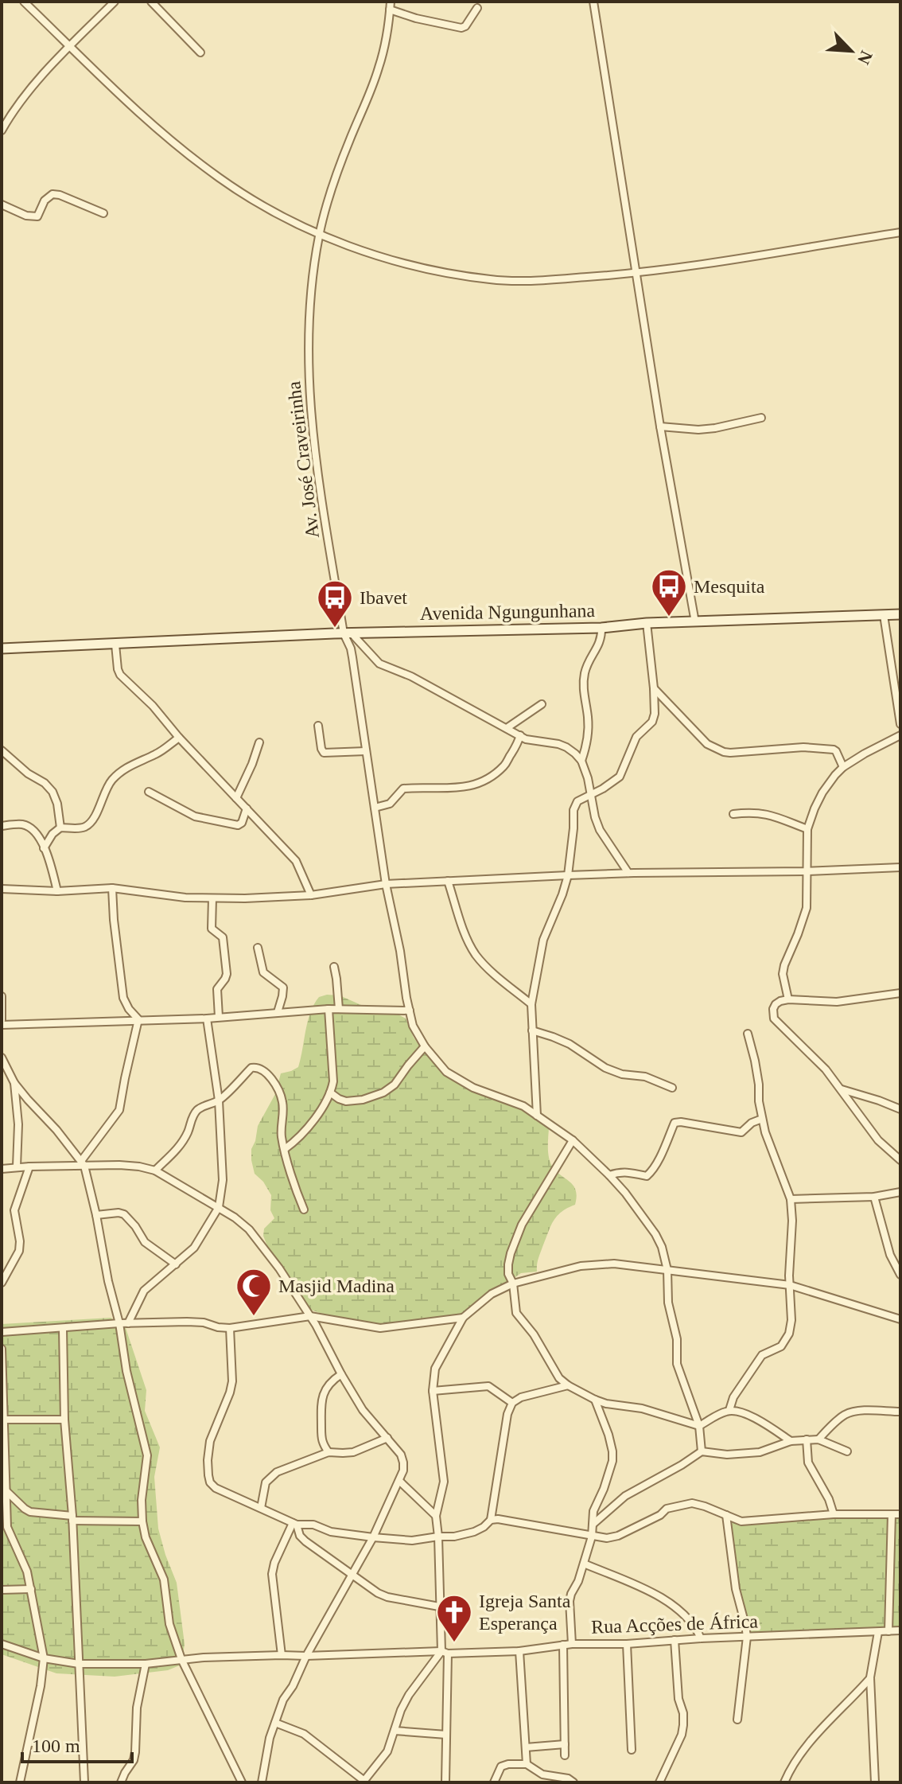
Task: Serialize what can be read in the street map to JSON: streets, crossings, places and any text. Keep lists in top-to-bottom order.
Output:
{
  "streets": {
    "street": ["Av. José Craveirinha", "Avenida Ngungunhana", "Rua Acções de África"]
  },
  "crossings": [
    ["Av. José Craveirinha", "Avenida Ngungunhana"]
  ],
  "places": {
    "bus stop": ["Mesquita", "Ibavet"],
    "mosque": ["Masjid Madina"],
    "church": ["Igreja Santa Esperança"]
  },
  "scale_bar": "100 m",
  "north": "bottom right"
}
